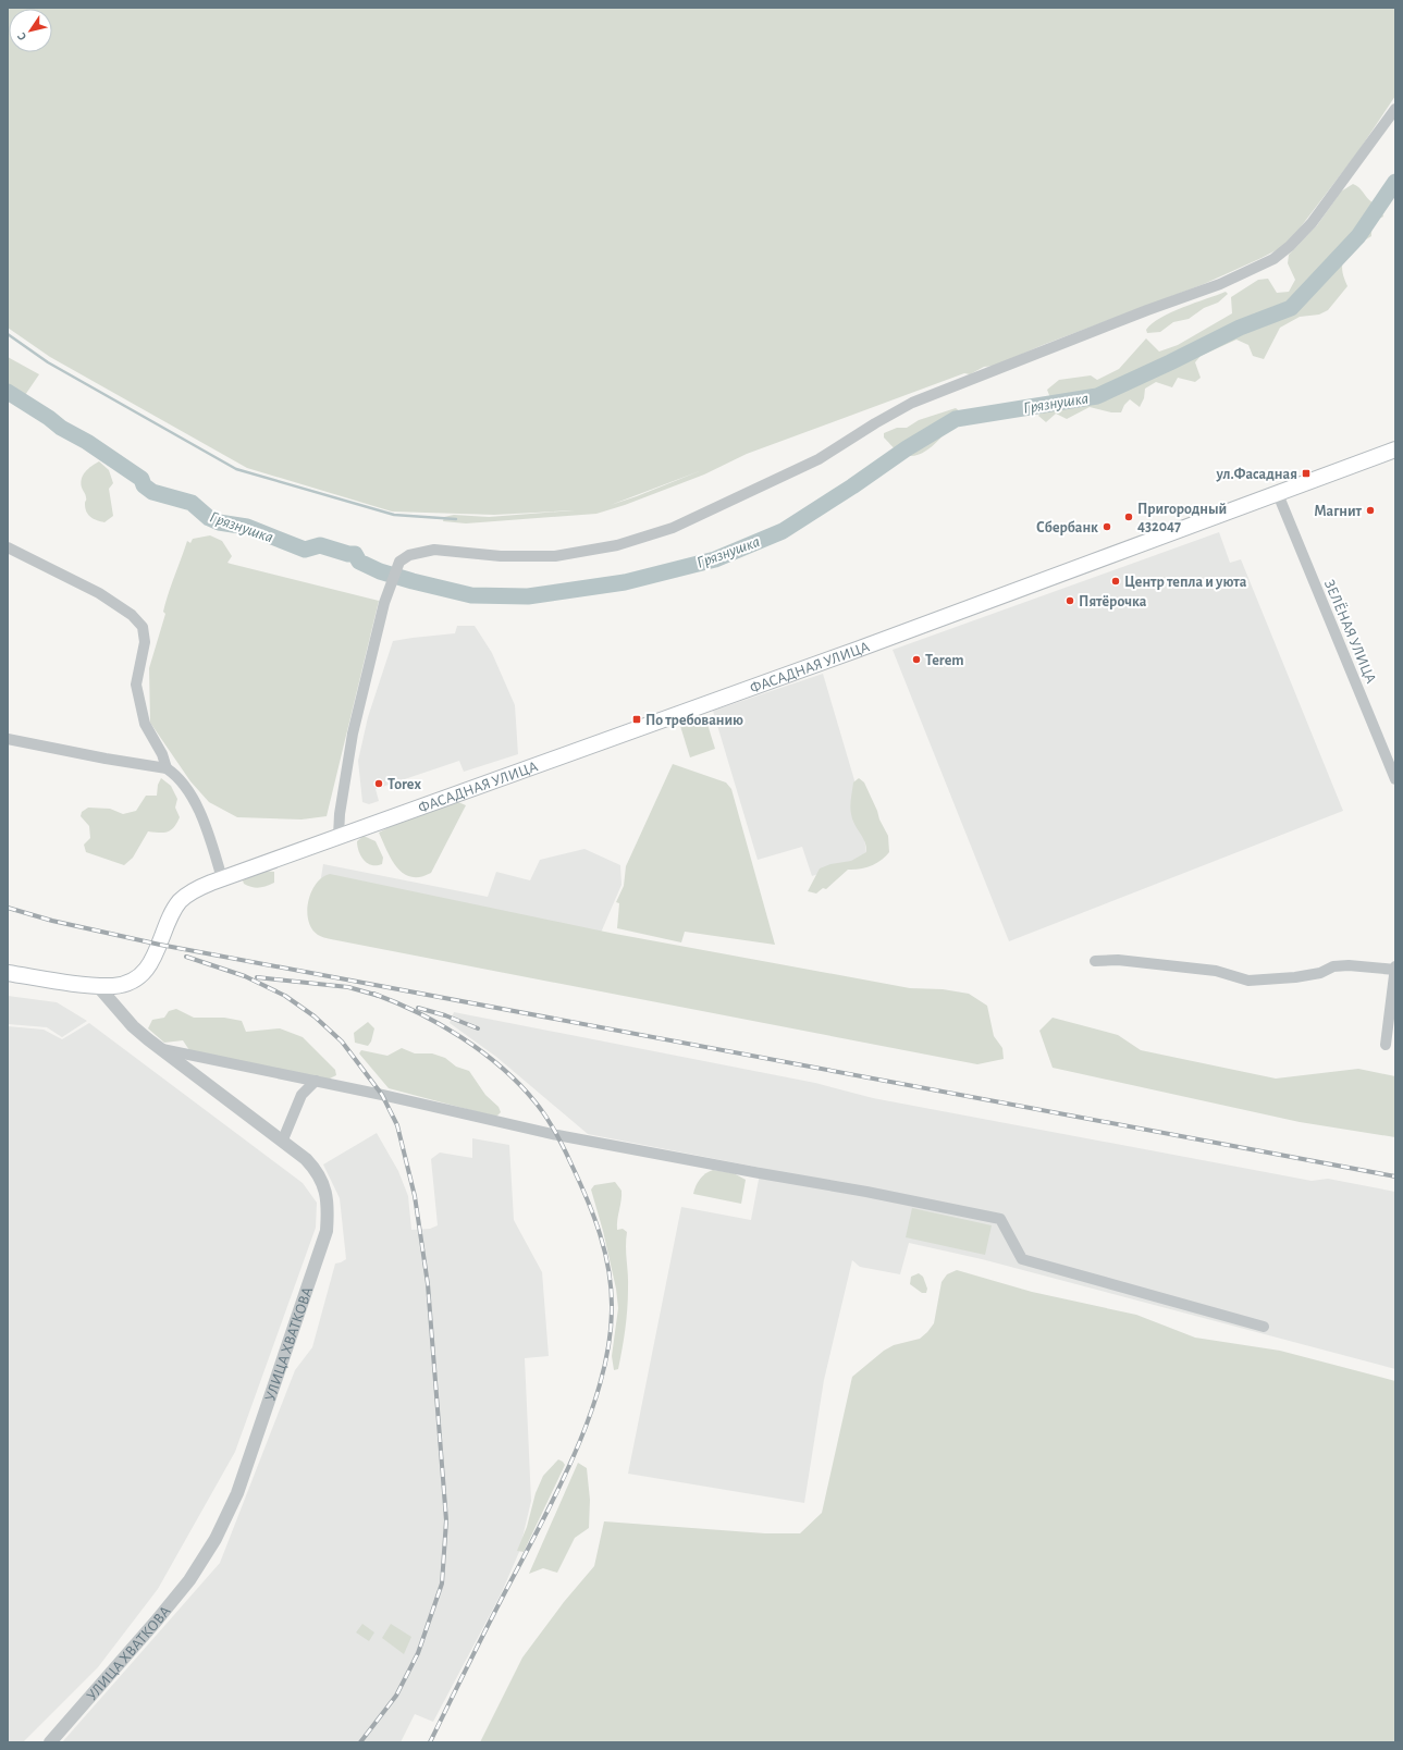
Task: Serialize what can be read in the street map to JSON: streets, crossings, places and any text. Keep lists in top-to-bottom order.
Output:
{
  "streets": {
    "main road": ["ФАСАДНАЯ УЛИЦА"],
    "street": ["ЗЕЛЁНАЯ УЛИЦА", "УЛИЦА ХВАТКОВА"]
  },
  "crossings": [
    ["ЗЕЛЁНАЯ УЛИЦА", "ФАСАДНАЯ УЛИЦА"],
    ["ФАСАДНАЯ УЛИЦА", "УЛИЦА ХВАТКОВА"]
  ],
  "water": ["Грязнушка"],
  "places": {
    "transit": ["ул.Фасадная", "По требованию"],
    "other": [
      "Магнит",
      "Пригородный 432047",
      "Сбербанк",
      "Центр тепла и уюта",
      "Пятёрочка",
      "Terem",
      "Torex"
    ]
  },
  "north": "bottom left"
}
